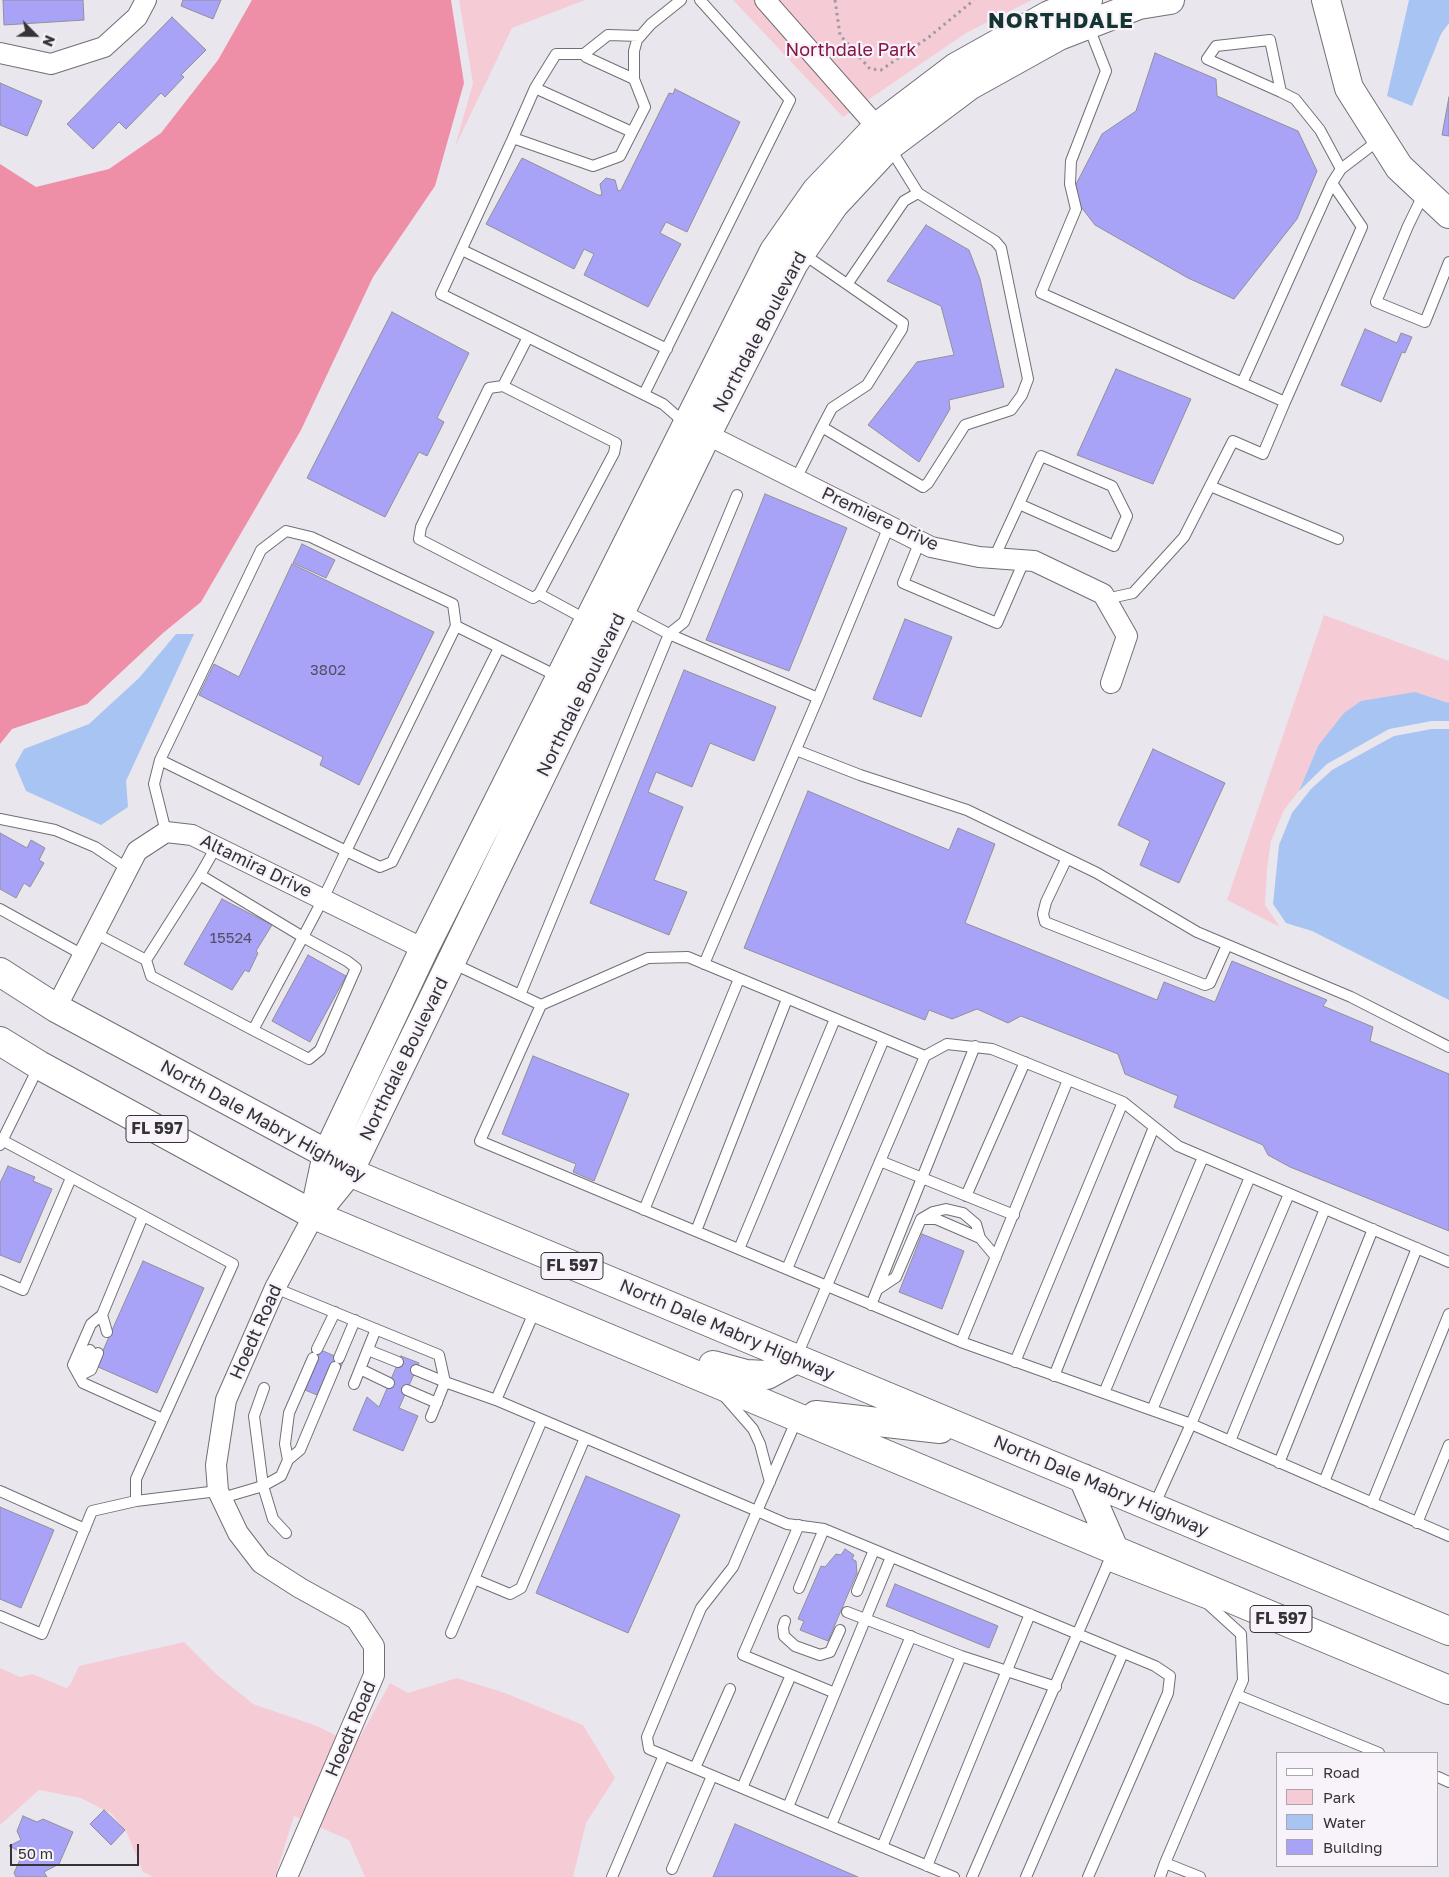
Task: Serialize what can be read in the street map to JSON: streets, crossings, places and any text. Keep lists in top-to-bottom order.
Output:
{
  "streets": {
    "main road": ["Northdale Boulevard", "North Dale Mabry Highway", "FL 597"],
    "street": ["Premiere Drive", "Altamira Drive", "Hoedt Road"]
  },
  "crossings": [
    ["Northdale Boulevard", "Premiere Drive"],
    ["Northdale Boulevard", "Altamira Drive"],
    ["Northdale Boulevard", "North Dale Mabry Highway"],
    ["Northdale Boulevard", "FL 597"],
    ["Northdale Boulevard", "Hoedt Road"],
    ["FL 597", "Hoedt Road"]
  ],
  "districts": ["NORTHDALE"],
  "parks": ["Northdale Park"],
  "house_numbers": ["3802", "15524"],
  "legend": [
    "Road",
    "Park",
    "Water",
    "Building"
  ],
  "scale_bar": "50 m",
  "north": "bottom right"
}
